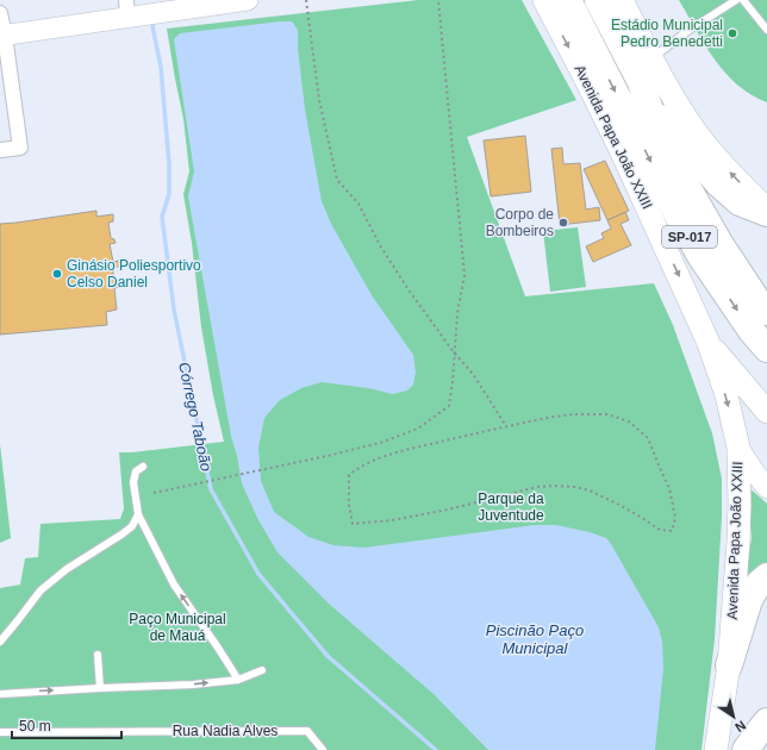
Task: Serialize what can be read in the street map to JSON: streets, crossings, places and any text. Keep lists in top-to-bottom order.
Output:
{
  "streets": {
    "highway": ["Avenida Papa João XXIII", "SP-017"],
    "lane": ["Rua Nadia Alves"]
  },
  "water": ["Córrego Taboão", "Piscinão Paço Municipal"],
  "parks": ["Parque da Juventude", "Paço Municipal de Mauá"],
  "places": ["Estádio Municipal Pedro Benedetti", "Corpo de Bombeiros", "Ginásio Poliesportivo Celso Daniel"],
  "scale_bar": "50 m",
  "north": "bottom right"
}
